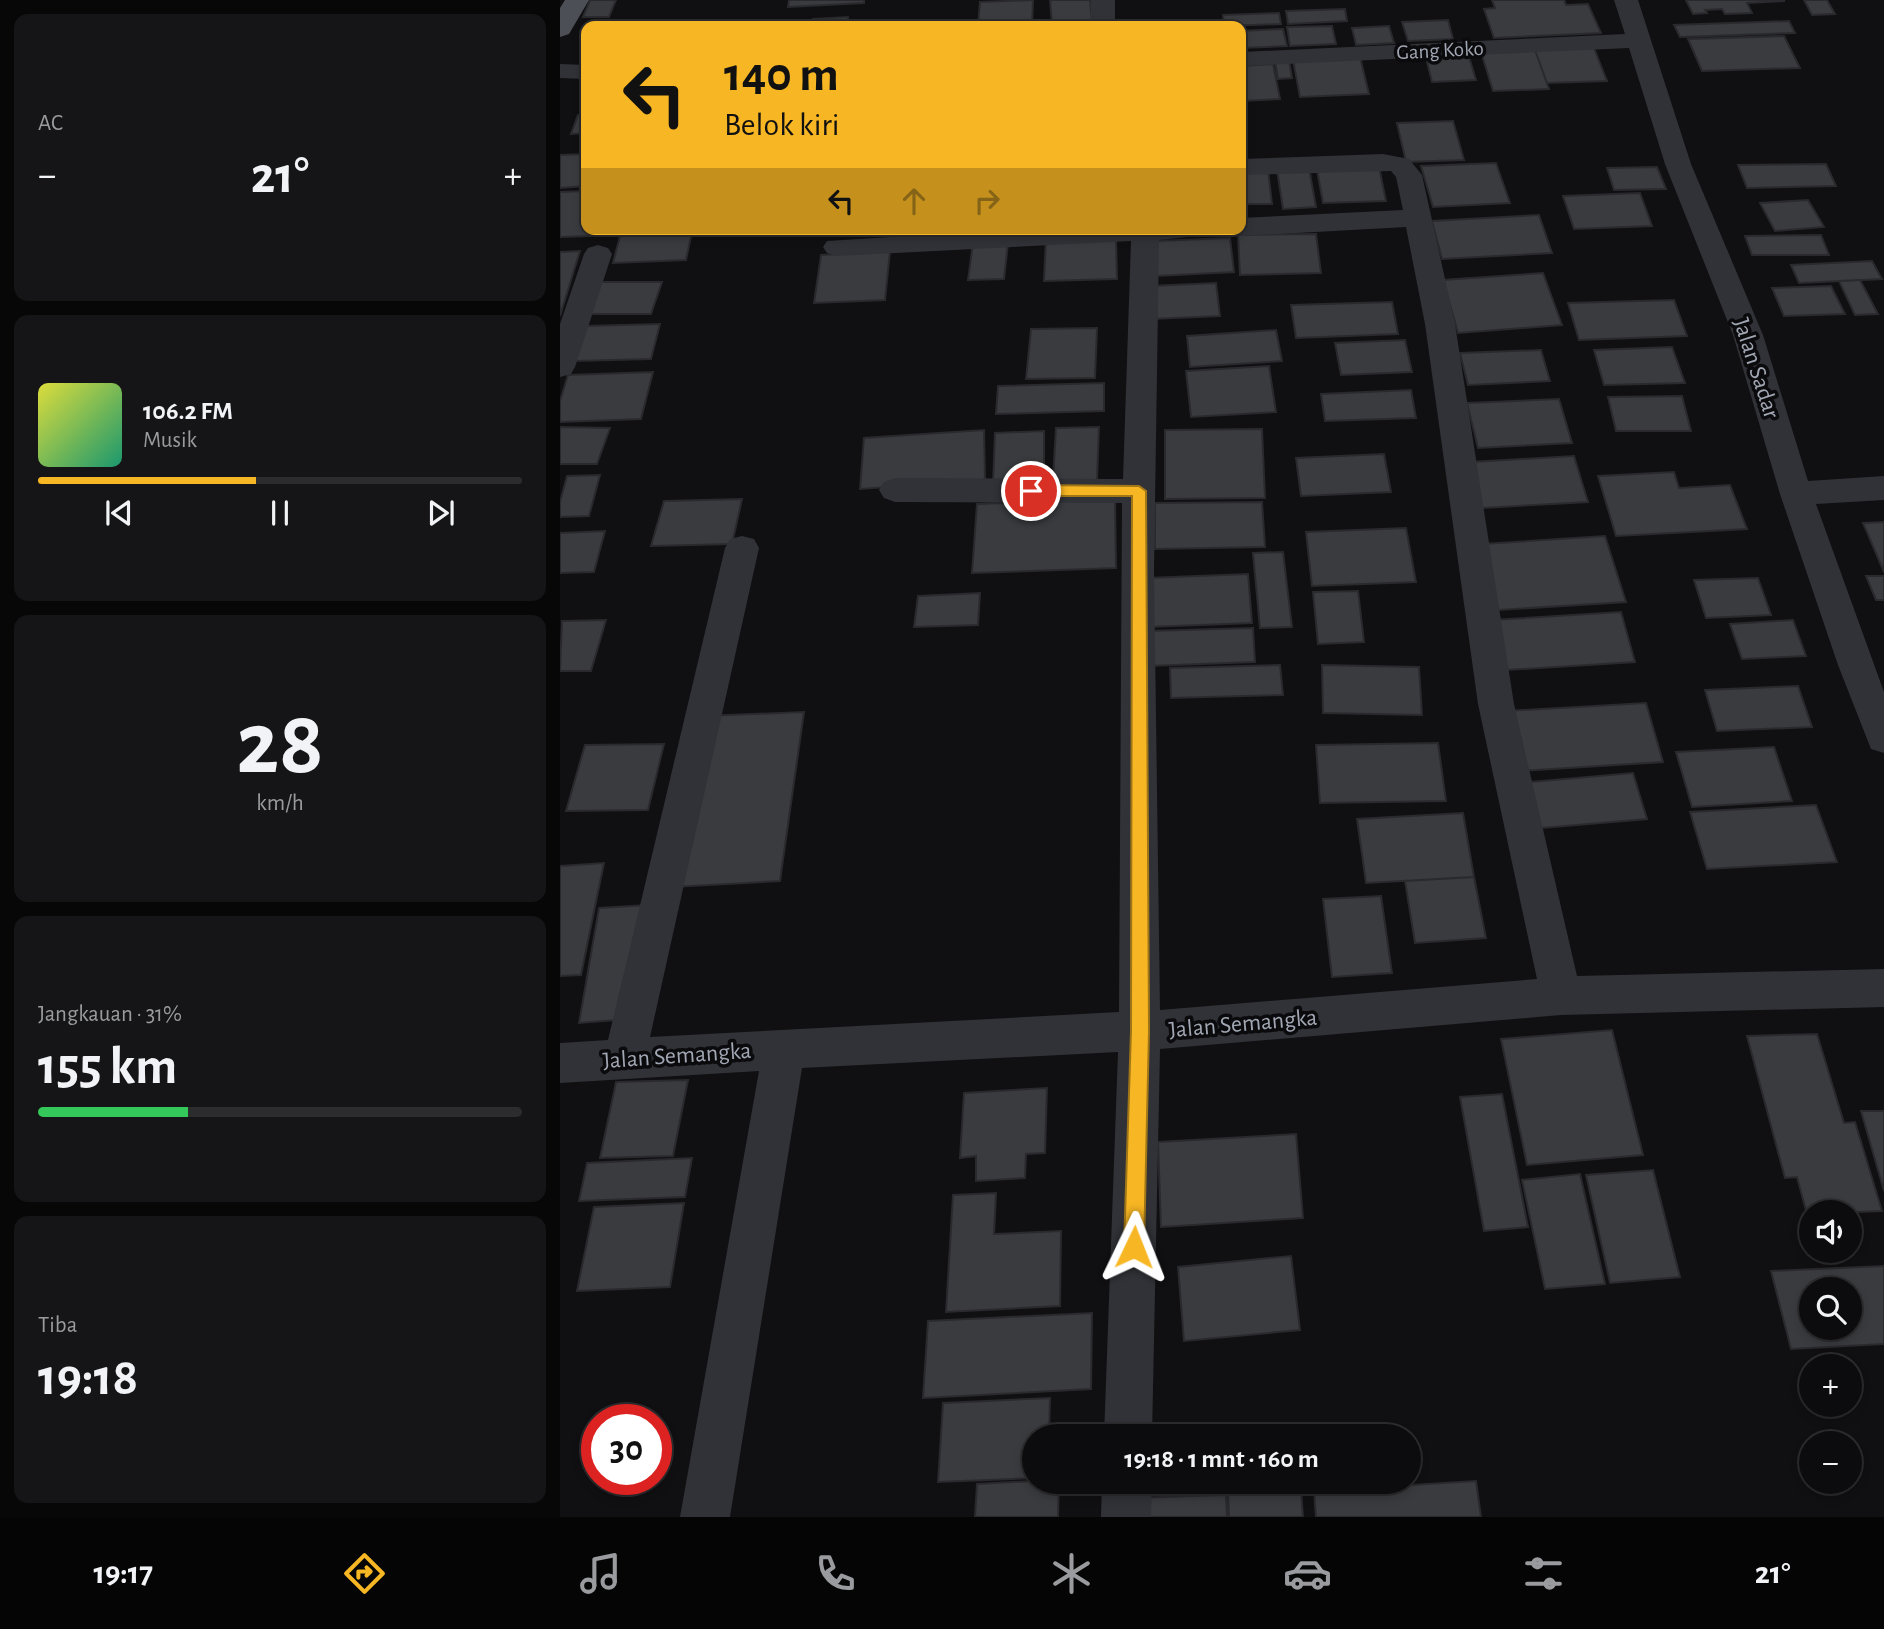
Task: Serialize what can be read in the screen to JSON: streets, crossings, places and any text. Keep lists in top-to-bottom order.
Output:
{
  "streets": {
    "street": ["Gang Koko", "Jalan Sadar", "Jalan Semangka"]
  },
  "crossings": [
    ["Gang Koko", "Jalan Sadar"]
  ],
  "page": {
    "tile": [
      "AC",
      ["28", "km/h"],
      ["Jangkauan · 31%", "155 km"],
      ["Tiba", "19:18"]
    ],
    "turn": ["140 m", "Belok kiri"],
    "heat": ["−", "21°", "+"],
    "song": ["106.2 FM", "Musik"],
    "map_buttons": ["+", "−"],
    "limit": "30",
    "trip": "19:18 · 1 mnt · 160 m",
    "tabs": ["19:17", "21°"]
  }
}
